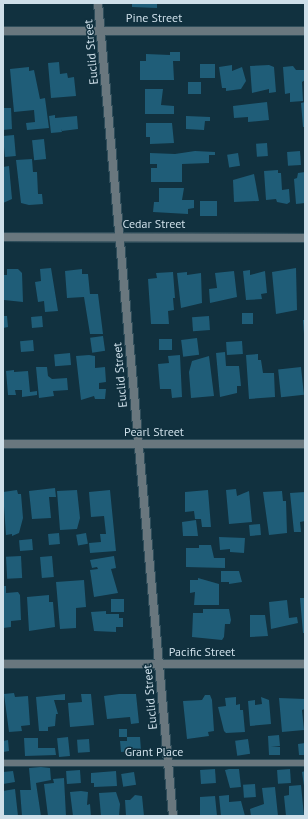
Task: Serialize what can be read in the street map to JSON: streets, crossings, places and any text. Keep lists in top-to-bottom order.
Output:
{
  "streets": {
    "street": [
      "Pine Street",
      "Euclid Street",
      "Cedar Street",
      "Pearl Street",
      "Pacific Street"
    ],
    "lane": ["Grant Place"]
  },
  "crossings": [
    ["Pine Street", "Euclid Street"],
    ["Euclid Street", "Cedar Street"],
    ["Euclid Street", "Pearl Street"],
    ["Euclid Street", "Pacific Street"],
    ["Euclid Street", "Grant Place"]
  ]
}
